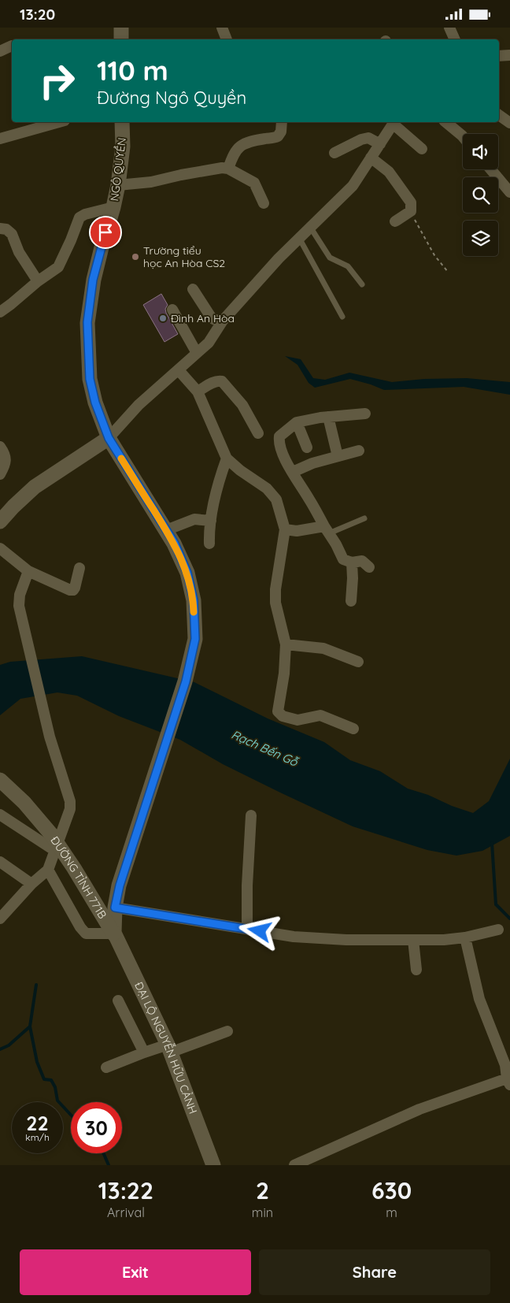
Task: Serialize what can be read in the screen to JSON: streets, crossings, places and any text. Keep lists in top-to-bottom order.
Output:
{
  "streets": {
    "street": ["NGÔ QUYỀN", "ĐƯỜNG TỈNH 771B", "ĐẠI LỘ NGUYỄN HỮU CẢNH"]
  },
  "crossings": [
    ["NGÔ QUYỀN", "ĐƯỜNG TỈNH 771B"],
    ["ĐƯỜNG TỈNH 771B", "ĐẠI LỘ NGUYỄN HỮU CẢNH"]
  ],
  "water": ["Rạch Bến Gỗ"],
  "places": ["Trường tiểu học An Hòa CS2", "Đình An Hòa"],
  "page": {
    "status": "13:20",
    "turn": ["110 m", "Đường Ngô Quyền"],
    "speed": "22 km/h",
    "limit": "30",
    "eta": [
      "13:22",
      "Arrival",
      "2",
      "min",
      "630",
      "m"
    ],
    "buttons": ["Exit", "Share"]
  }
}
